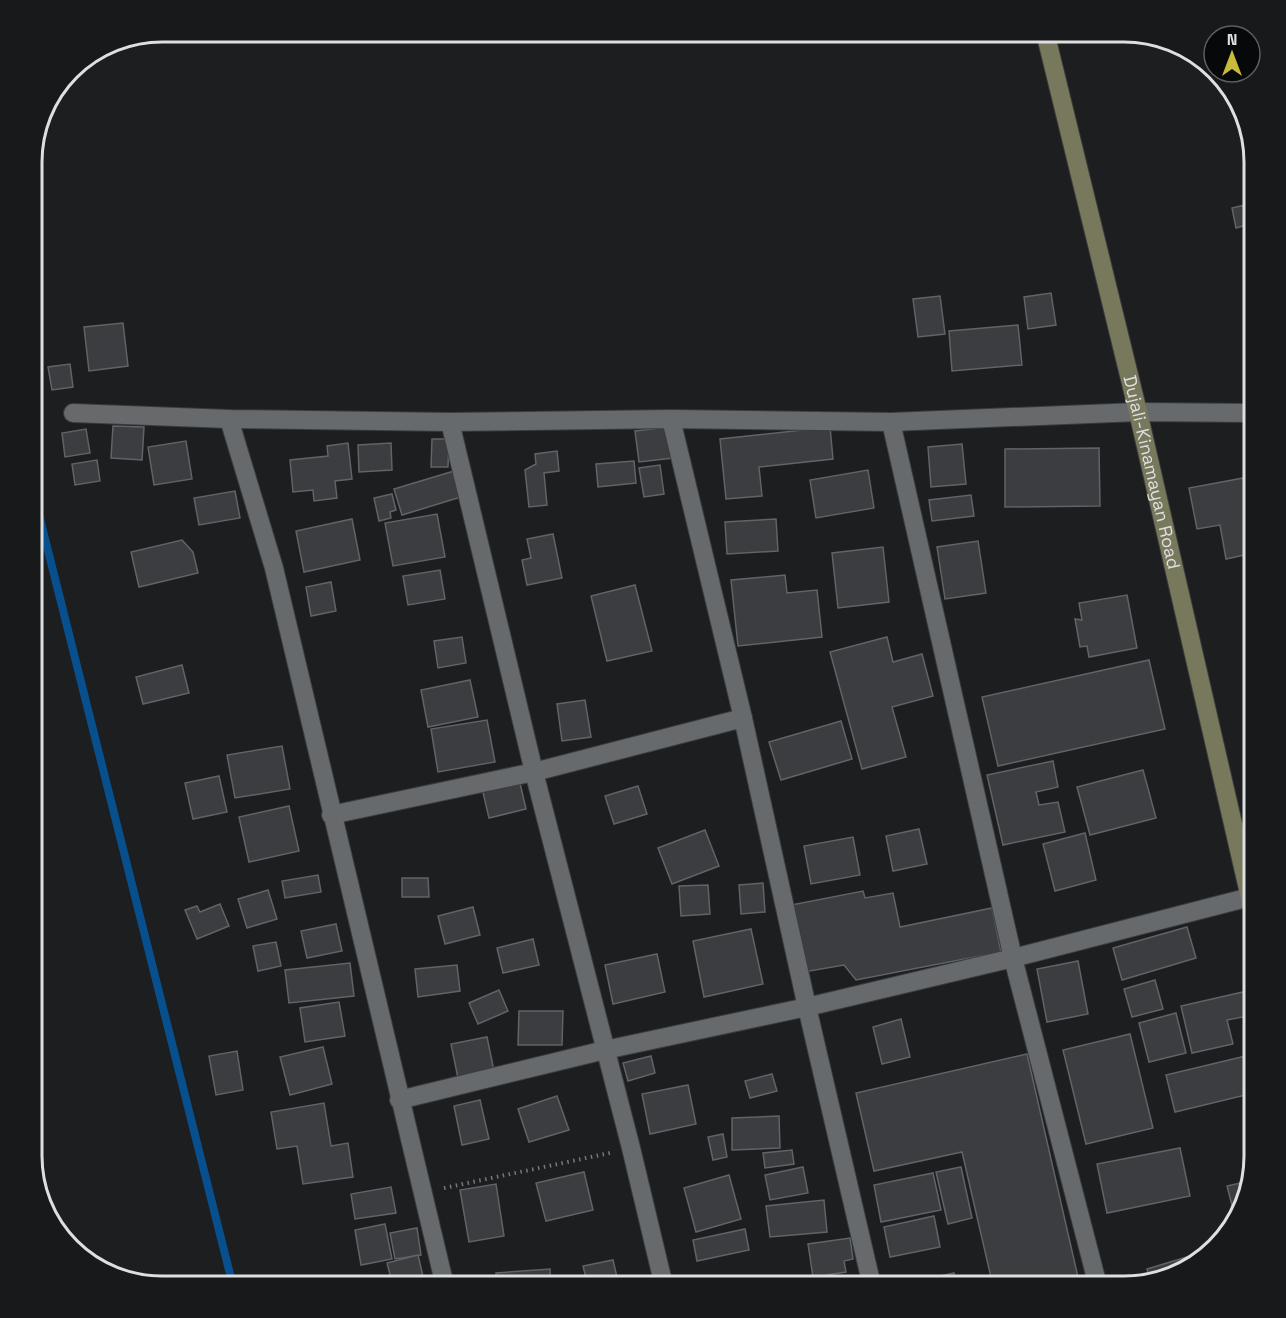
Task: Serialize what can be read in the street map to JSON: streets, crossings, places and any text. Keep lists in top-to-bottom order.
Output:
{
  "streets": {
    "main road": ["Dujali-Kinamayan Road"]
  },
  "north": "top"
}
